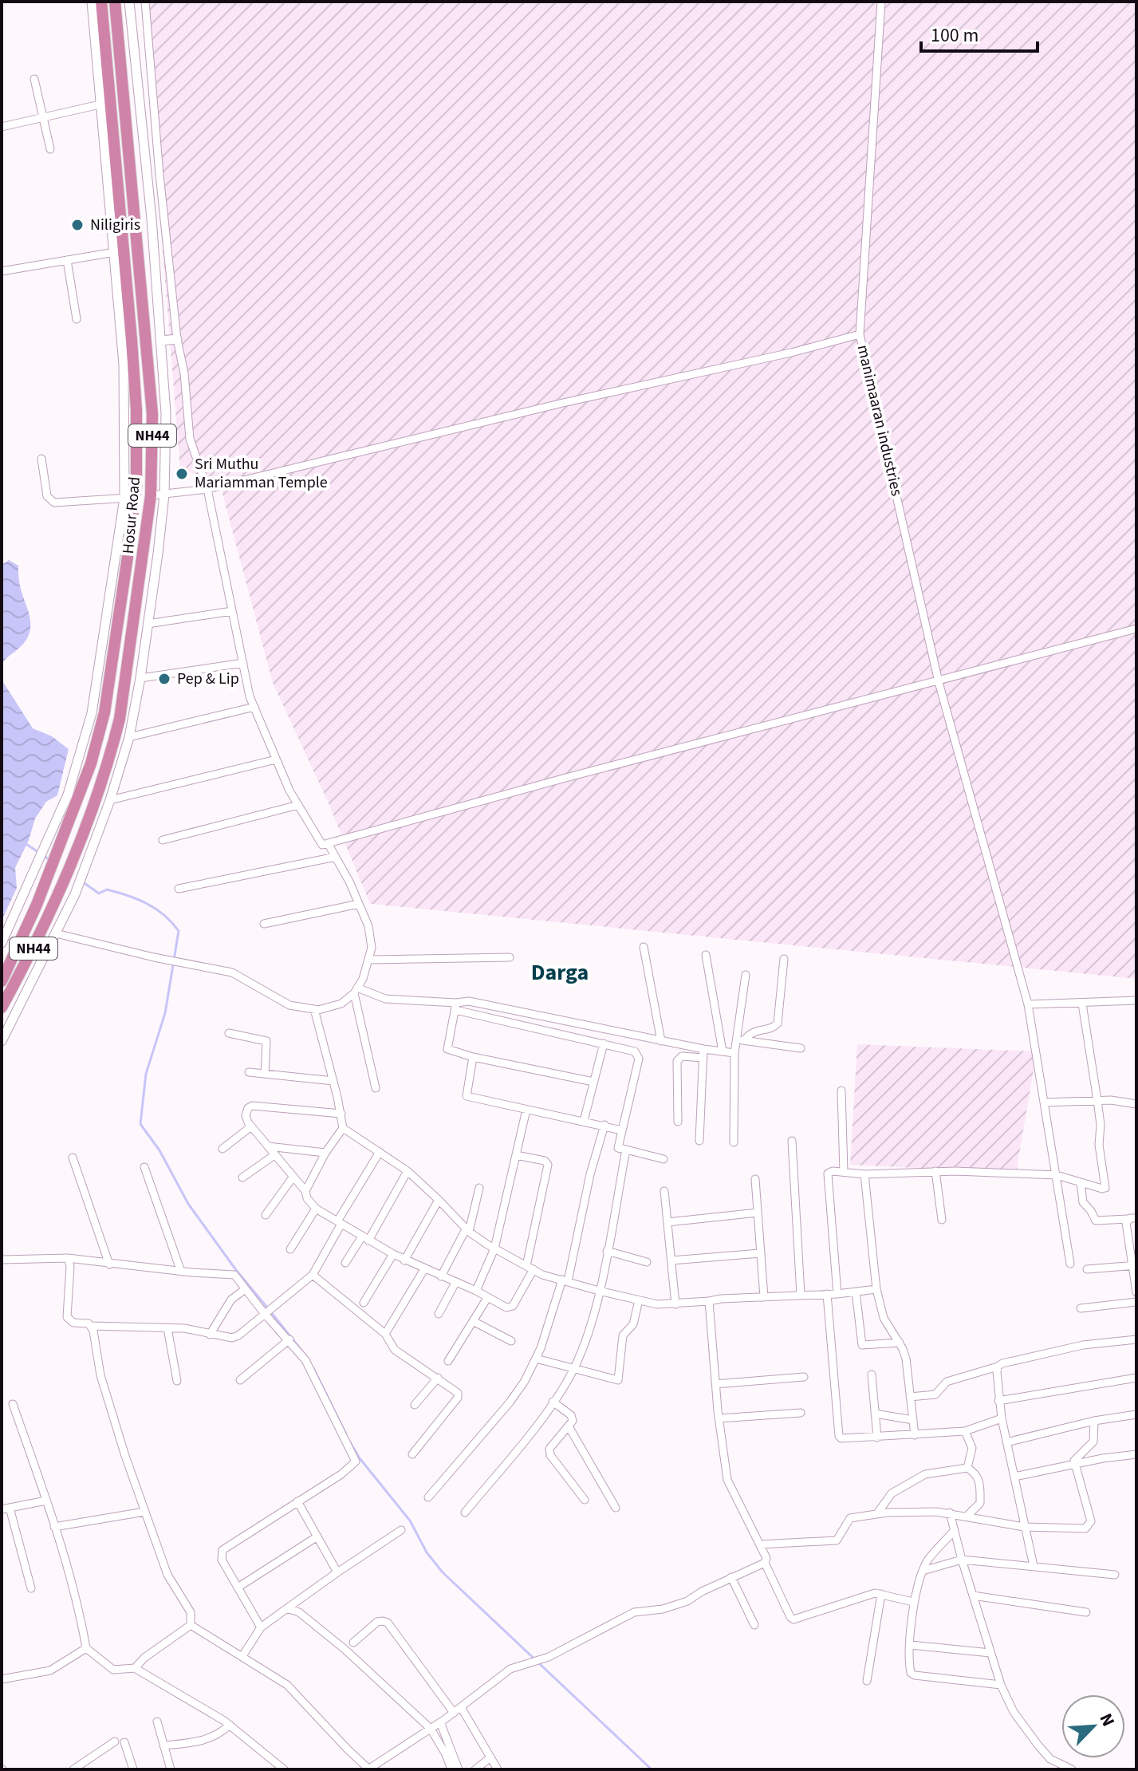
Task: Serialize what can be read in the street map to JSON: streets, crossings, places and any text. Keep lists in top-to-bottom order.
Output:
{
  "streets": {
    "highway": ["NH44", "Hosur Road"],
    "street": ["manimaaran industries"]
  },
  "districts": ["Darga"],
  "places": ["Niligiris", "Sri Muthu Mariamman Temple", "Pep & Lip"],
  "scale_bar": "100 m",
  "north": "top right"
}
